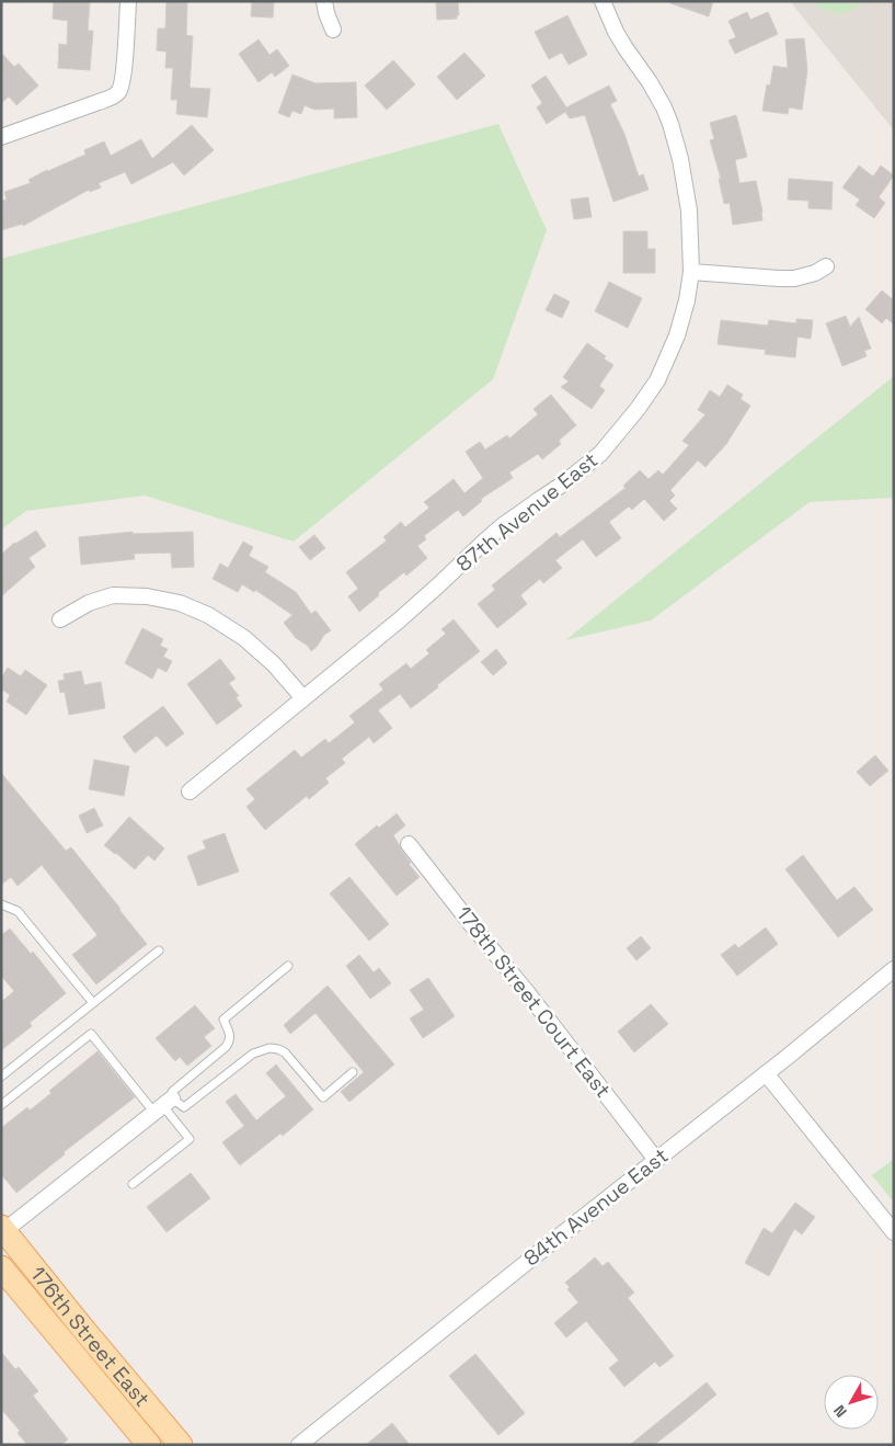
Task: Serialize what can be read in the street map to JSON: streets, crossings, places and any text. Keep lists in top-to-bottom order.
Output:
{
  "streets": {
    "main road": ["176th Street East"],
    "street": ["87th Avenue East", "178th Street Court East", "84th Avenue East"]
  },
  "crossings": [
    ["178th Street Court East", "84th Avenue East"]
  ],
  "north": "bottom left"
}
